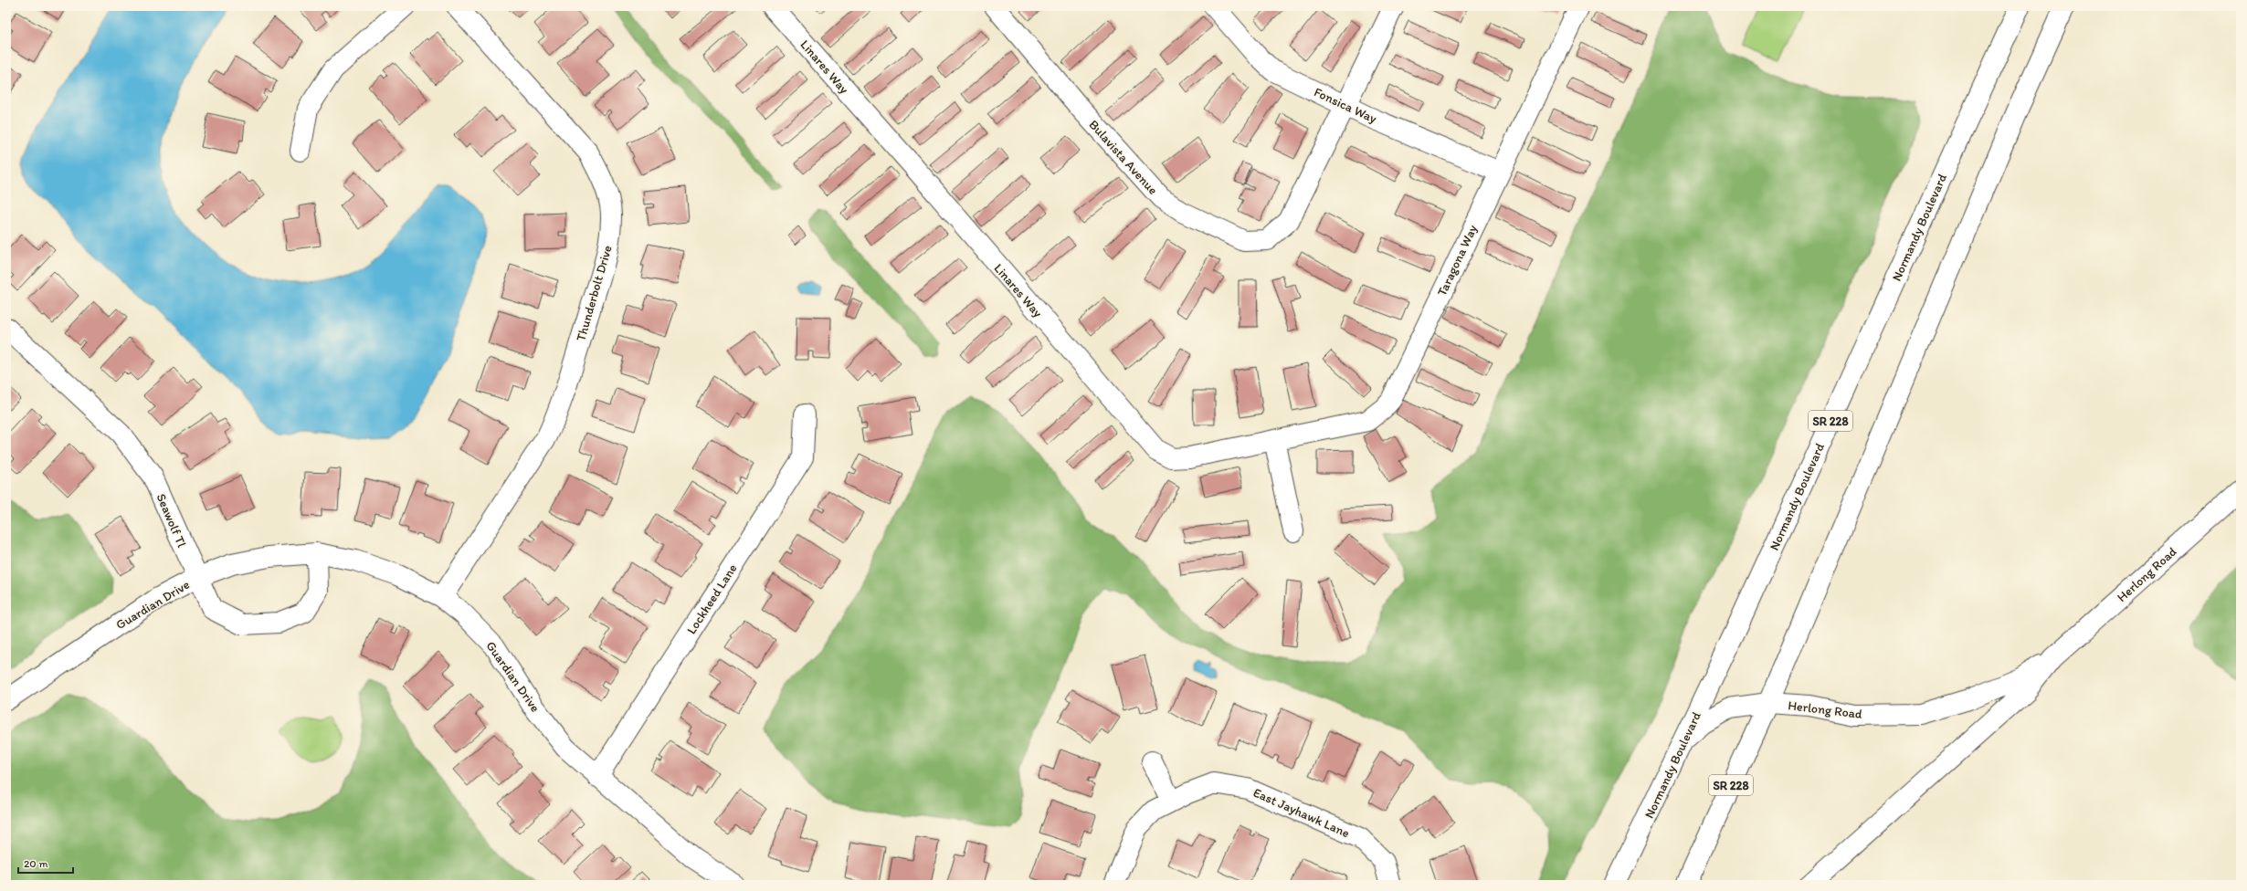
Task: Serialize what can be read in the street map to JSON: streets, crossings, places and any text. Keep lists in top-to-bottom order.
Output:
{
  "streets": {
    "street": [
      "Linares Way",
      "Fonsica Way",
      "Bulavista Avenue",
      "Normandy Boulevard",
      "Taragona Way",
      "Thunderbolt Drive",
      "SR 228",
      "Seawolf Tl",
      "Herlong Road",
      "Lockheed Lane",
      "Guardian Drive",
      "East Jayhawk Lane"
    ]
  },
  "crossings": [
    ["Linares Way", "Taragona Way"],
    ["Fonsica Way", "Bulavista Avenue"],
    ["Fonsica Way", "Taragona Way"],
    ["Normandy Boulevard", "Herlong Road"],
    ["Thunderbolt Drive", "Guardian Drive"],
    ["SR 228", "Herlong Road"],
    ["Seawolf Tl", "Guardian Drive"],
    ["Lockheed Lane", "Guardian Drive"]
  ],
  "scale_bar": "20 m"
}
